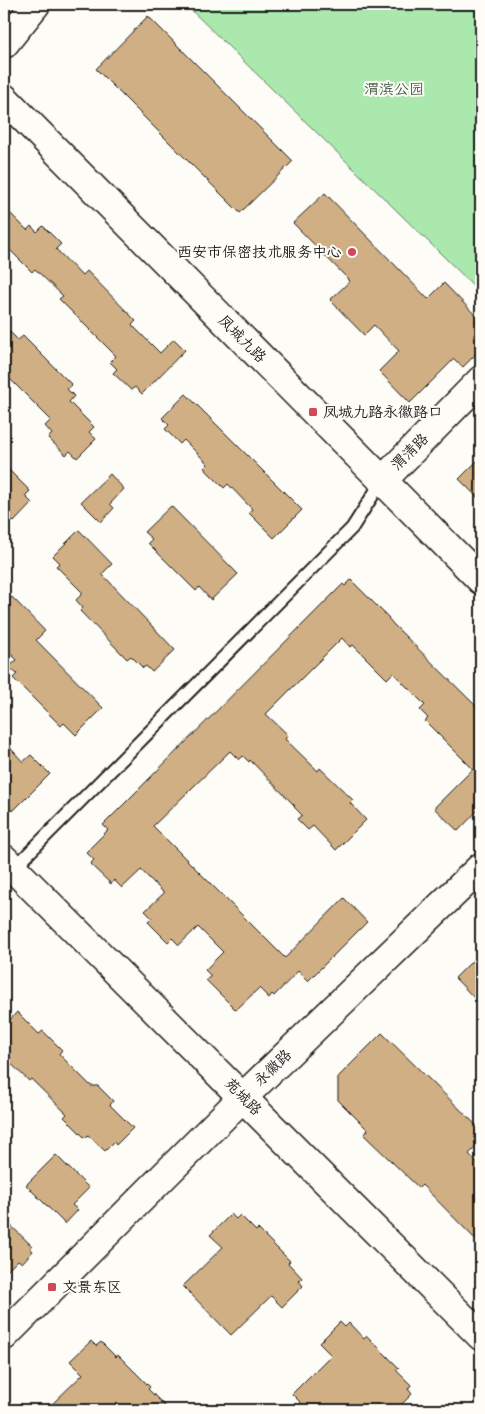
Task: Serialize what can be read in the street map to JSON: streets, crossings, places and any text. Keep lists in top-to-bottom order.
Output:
{
  "streets": {
    "street": [
      "凤城九路",
      "渭清路",
      "永徽路",
      "苑城路"
    ]
  },
  "crossings": [
    ["凤城九路", "渭清路"],
    ["永徽路", "苑城路"]
  ],
  "parks": ["渭滨公园"],
  "places": {
    "other": ["西安市保密技术服务中心"],
    "transit": ["凤城九路永徽路口", "文景东区"]
  }
}
